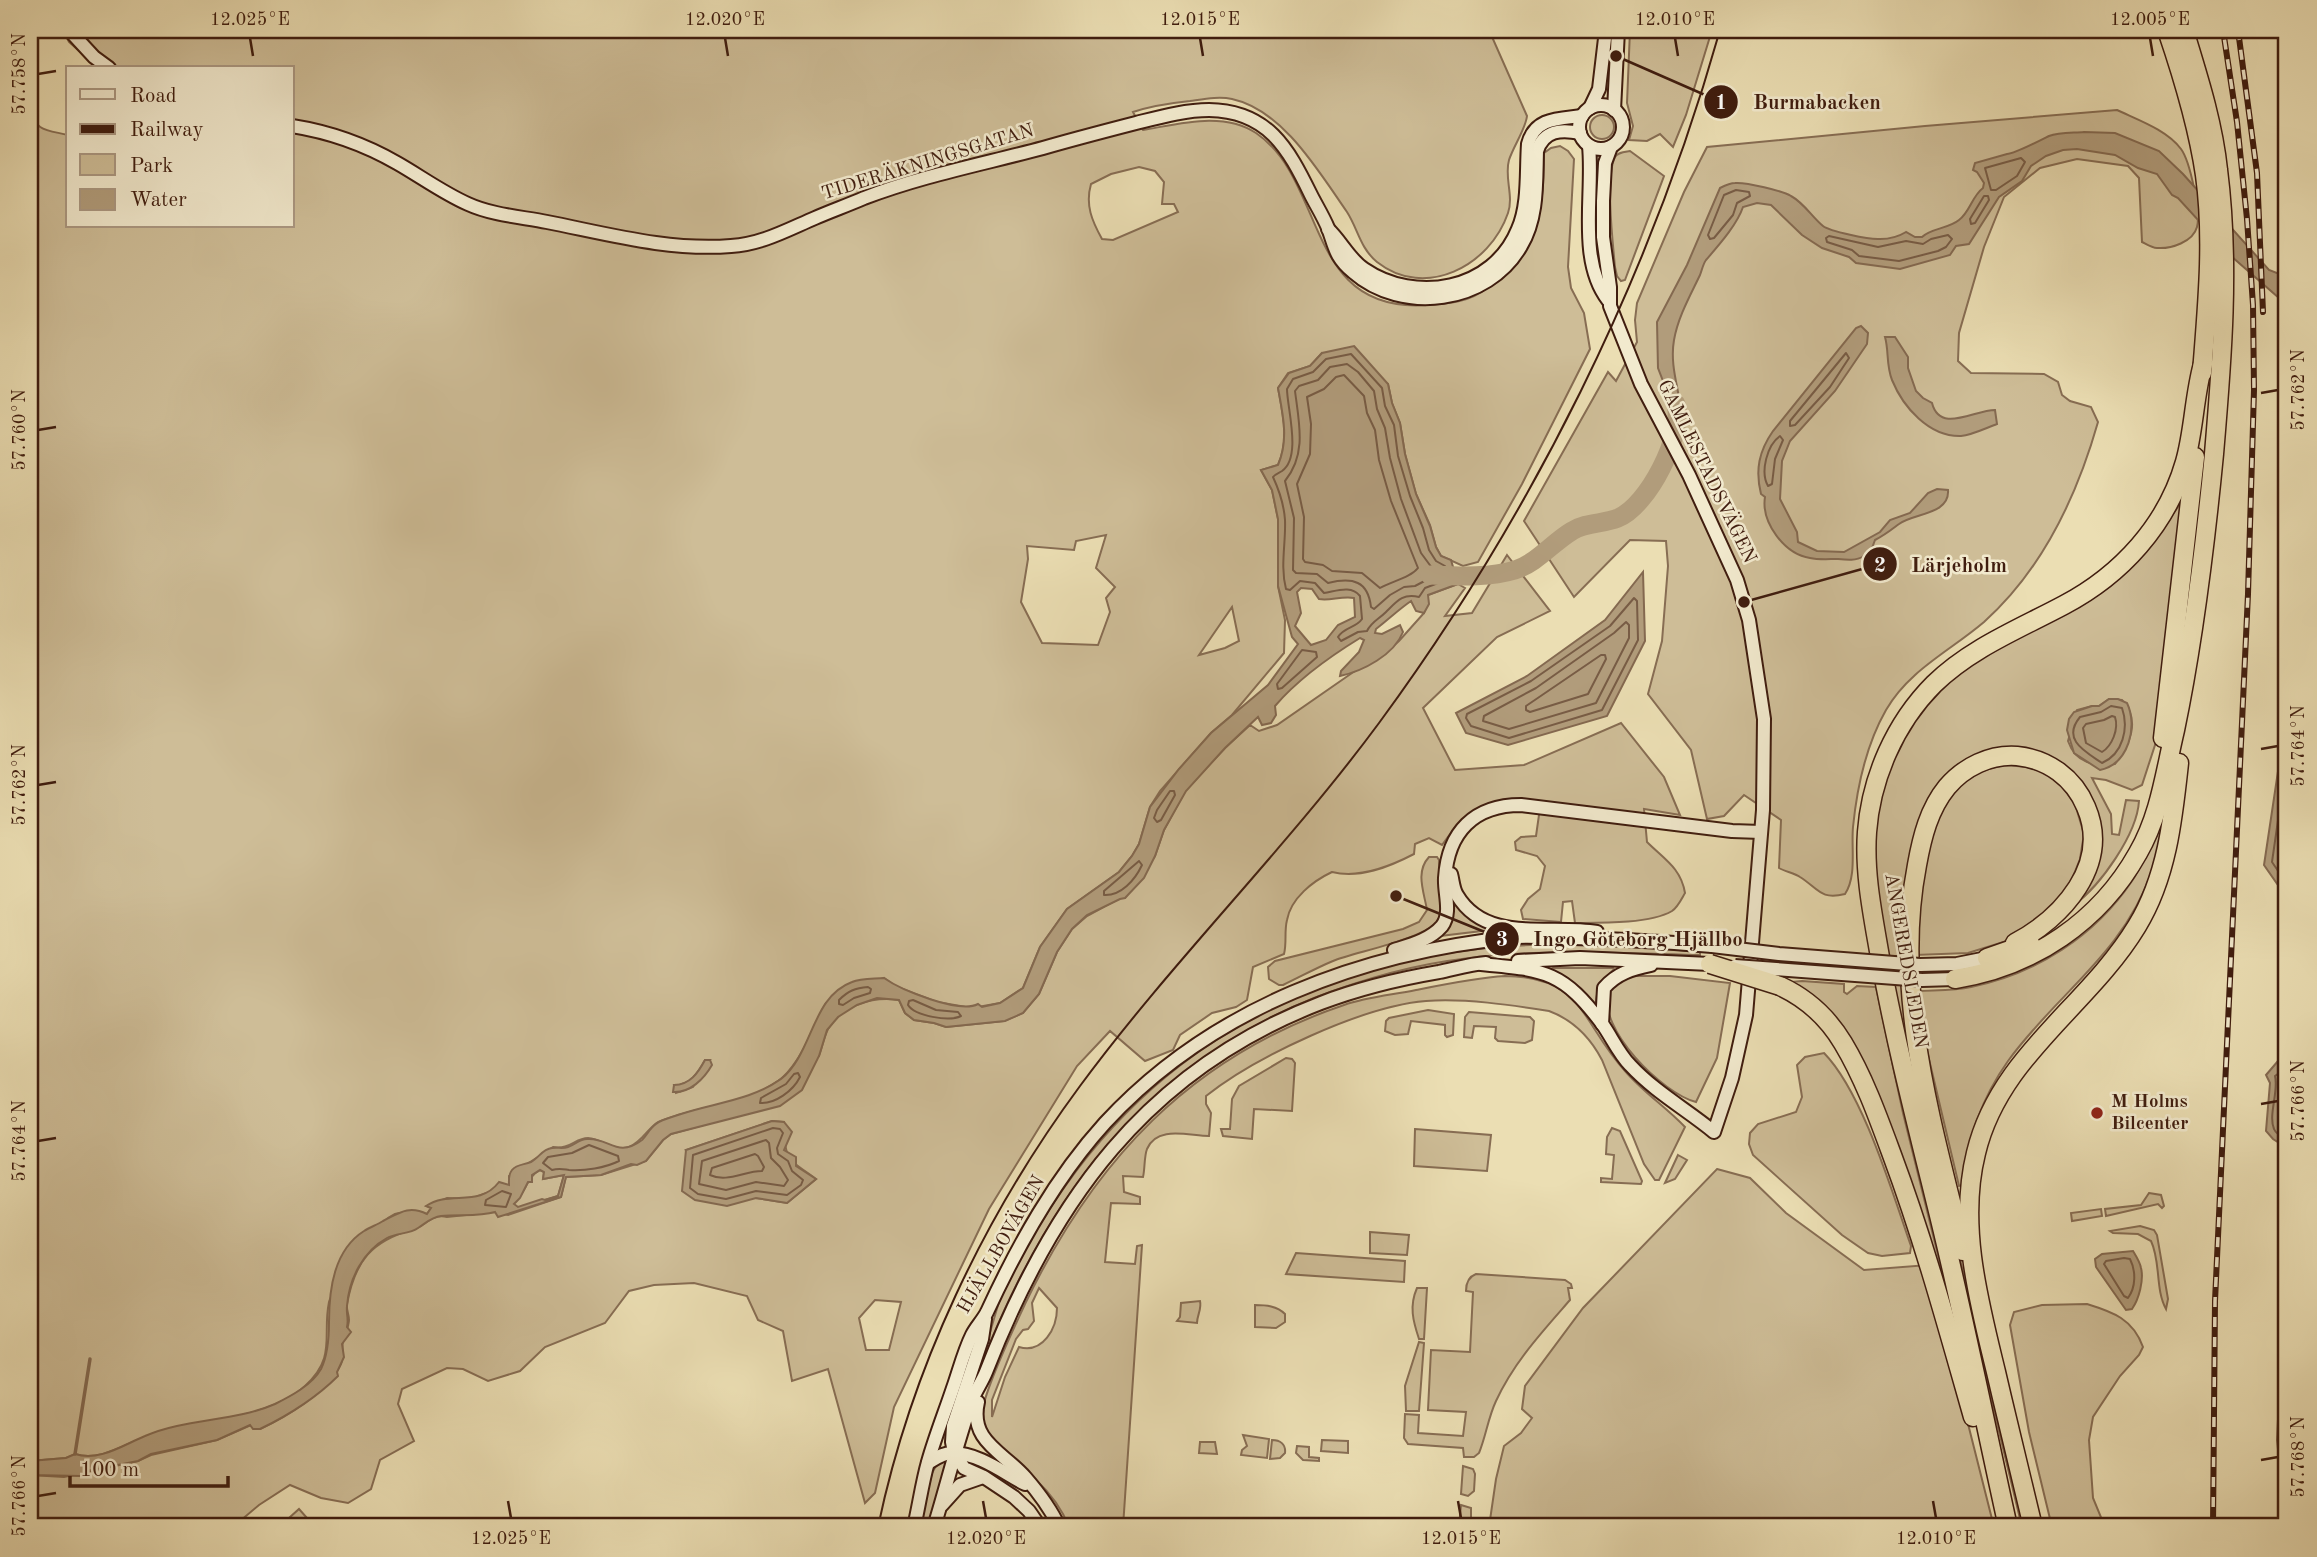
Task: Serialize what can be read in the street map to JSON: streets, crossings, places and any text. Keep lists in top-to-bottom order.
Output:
{
  "streets": {
    "highway": ["ANGEREDSLEDEN"],
    "street": ["TIDERÄKNINGSGATAN", "GAMLESTADSVÄGEN", "HJÄLLBOVÄGEN"]
  },
  "crossings": [
    ["TIDERÄKNINGSGATAN", "GAMLESTADSVÄGEN"]
  ],
  "places": [
    "Burmabacken",
    "Lärjeholm",
    "Ingo Göteborg Hjällbo",
    "M Holms Bilcenter"
  ],
  "legend": [
    "Road",
    "Railway",
    "Park",
    "Water"
  ],
  "scale_bar": "100 m",
  "coordinates": [
    "12.025°E",
    "12.020°E",
    "12.015°E",
    "12.010°E",
    "12.005°E",
    "57.758°N",
    "57.762°N",
    "57.760°N",
    "57.764°N",
    "57.766°N",
    "57.768°N"
  ]
}
